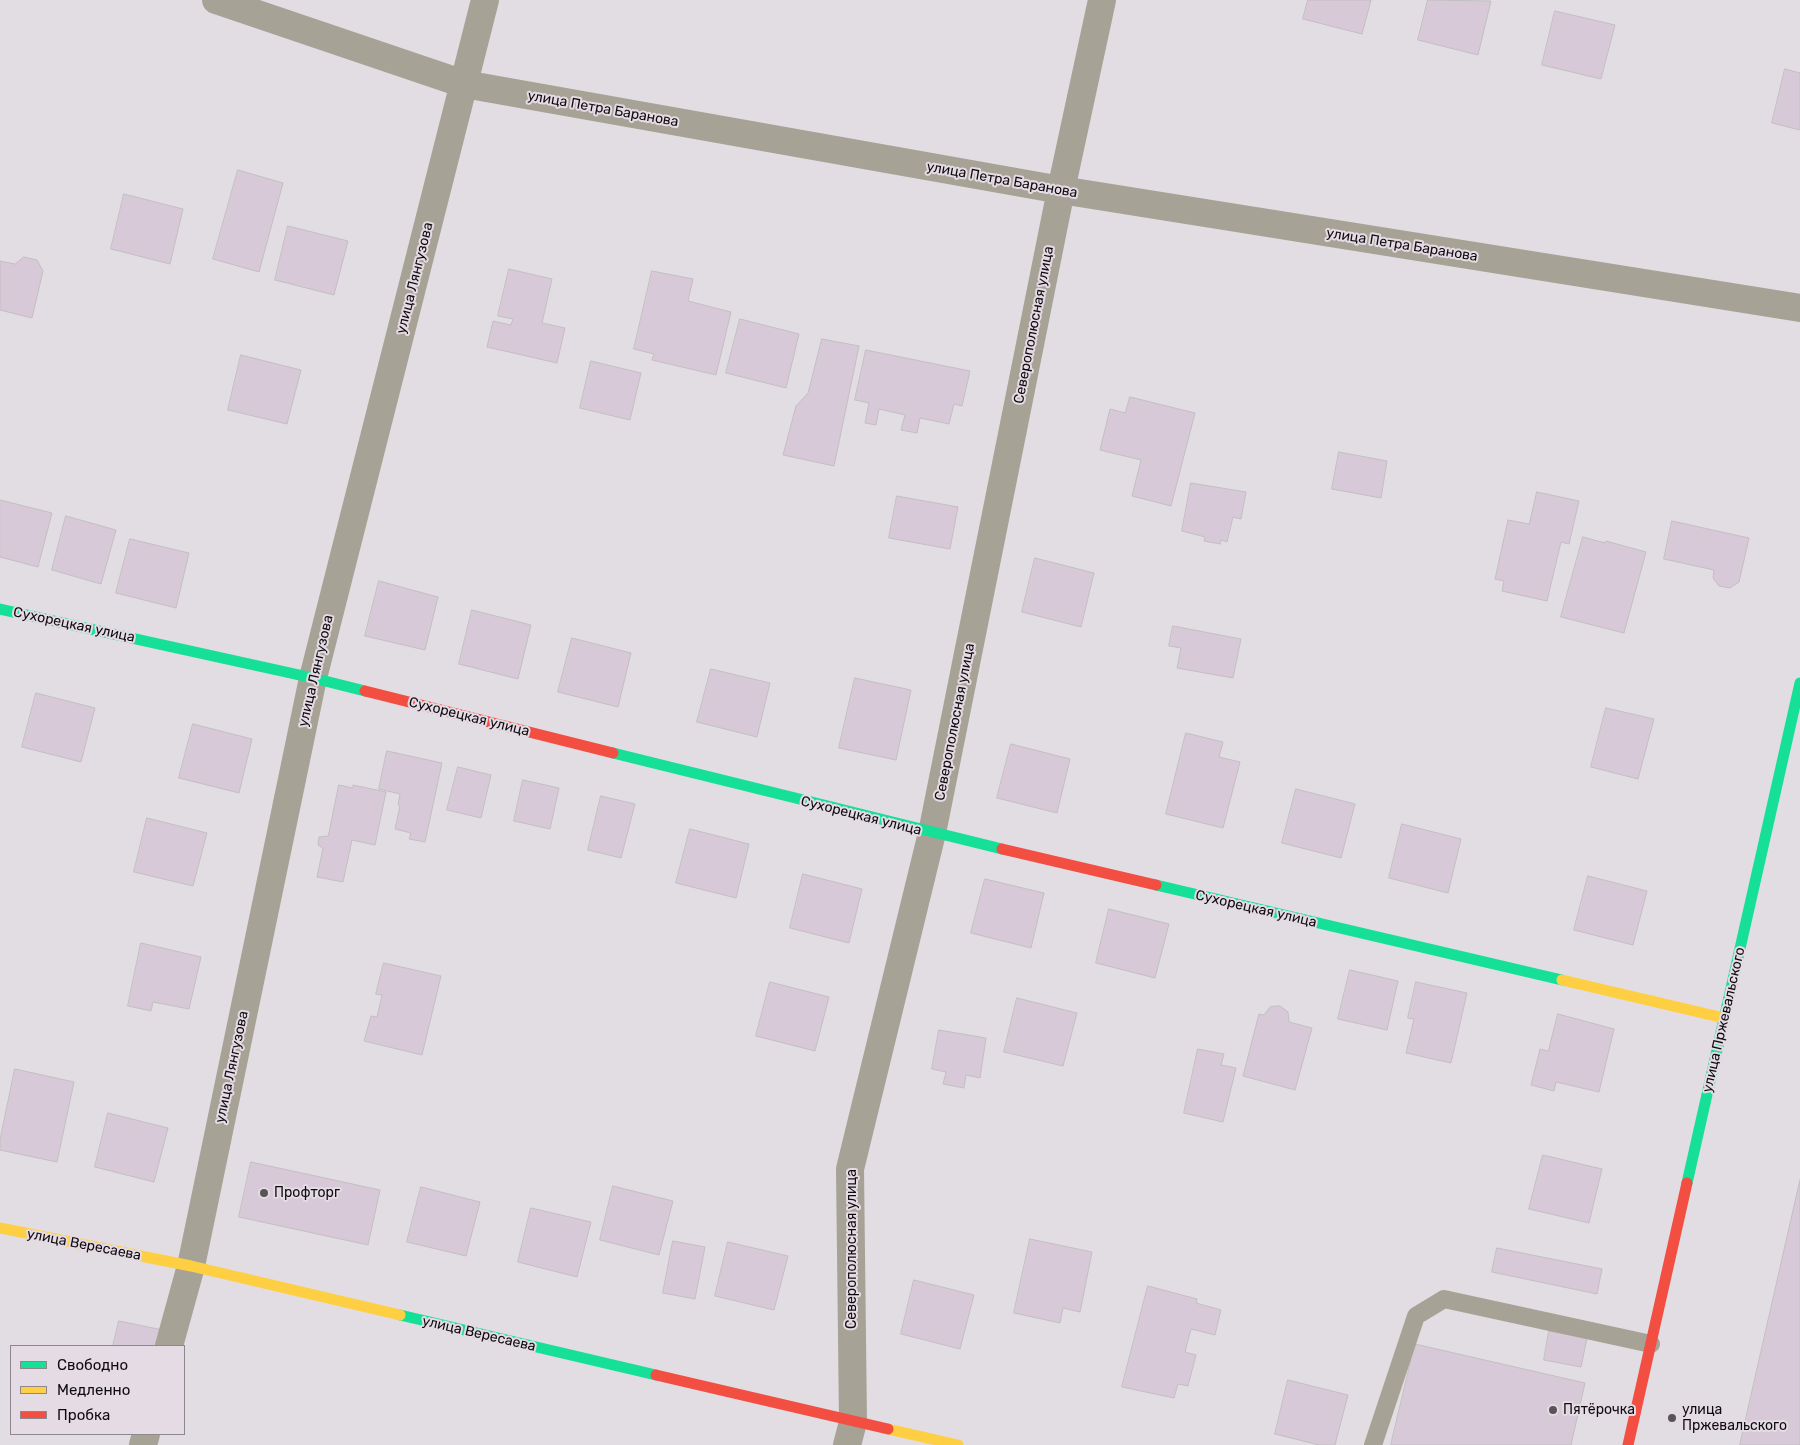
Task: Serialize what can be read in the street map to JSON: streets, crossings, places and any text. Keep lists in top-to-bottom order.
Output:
{
  "streets": {
    "main road": ["Сухорецкая улица", "улица Пржевальского", "улица Вересаева"],
    "street": ["улица Петра Баранова", "улица Лянгузова", "Северополюсная улица"]
  },
  "crossings": [
    ["улица Петра Баранова", "улица Лянгузова"],
    ["улица Петра Баранова", "Северополюсная улица"],
    ["улица Лянгузова", "Сухорецкая улица"],
    ["улица Лянгузова", "улица Вересаева"],
    ["Северополюсная улица", "Сухорецкая улица"],
    ["Северополюсная улица", "улица Вересаева"],
    ["Сухорецкая улица", "улица Пржевальского"]
  ],
  "places": ["Профторг", "Пятёрочка", "улица Пржевальского"],
  "legend": ["Свободно", "Медленно", "Пробка"]
}
